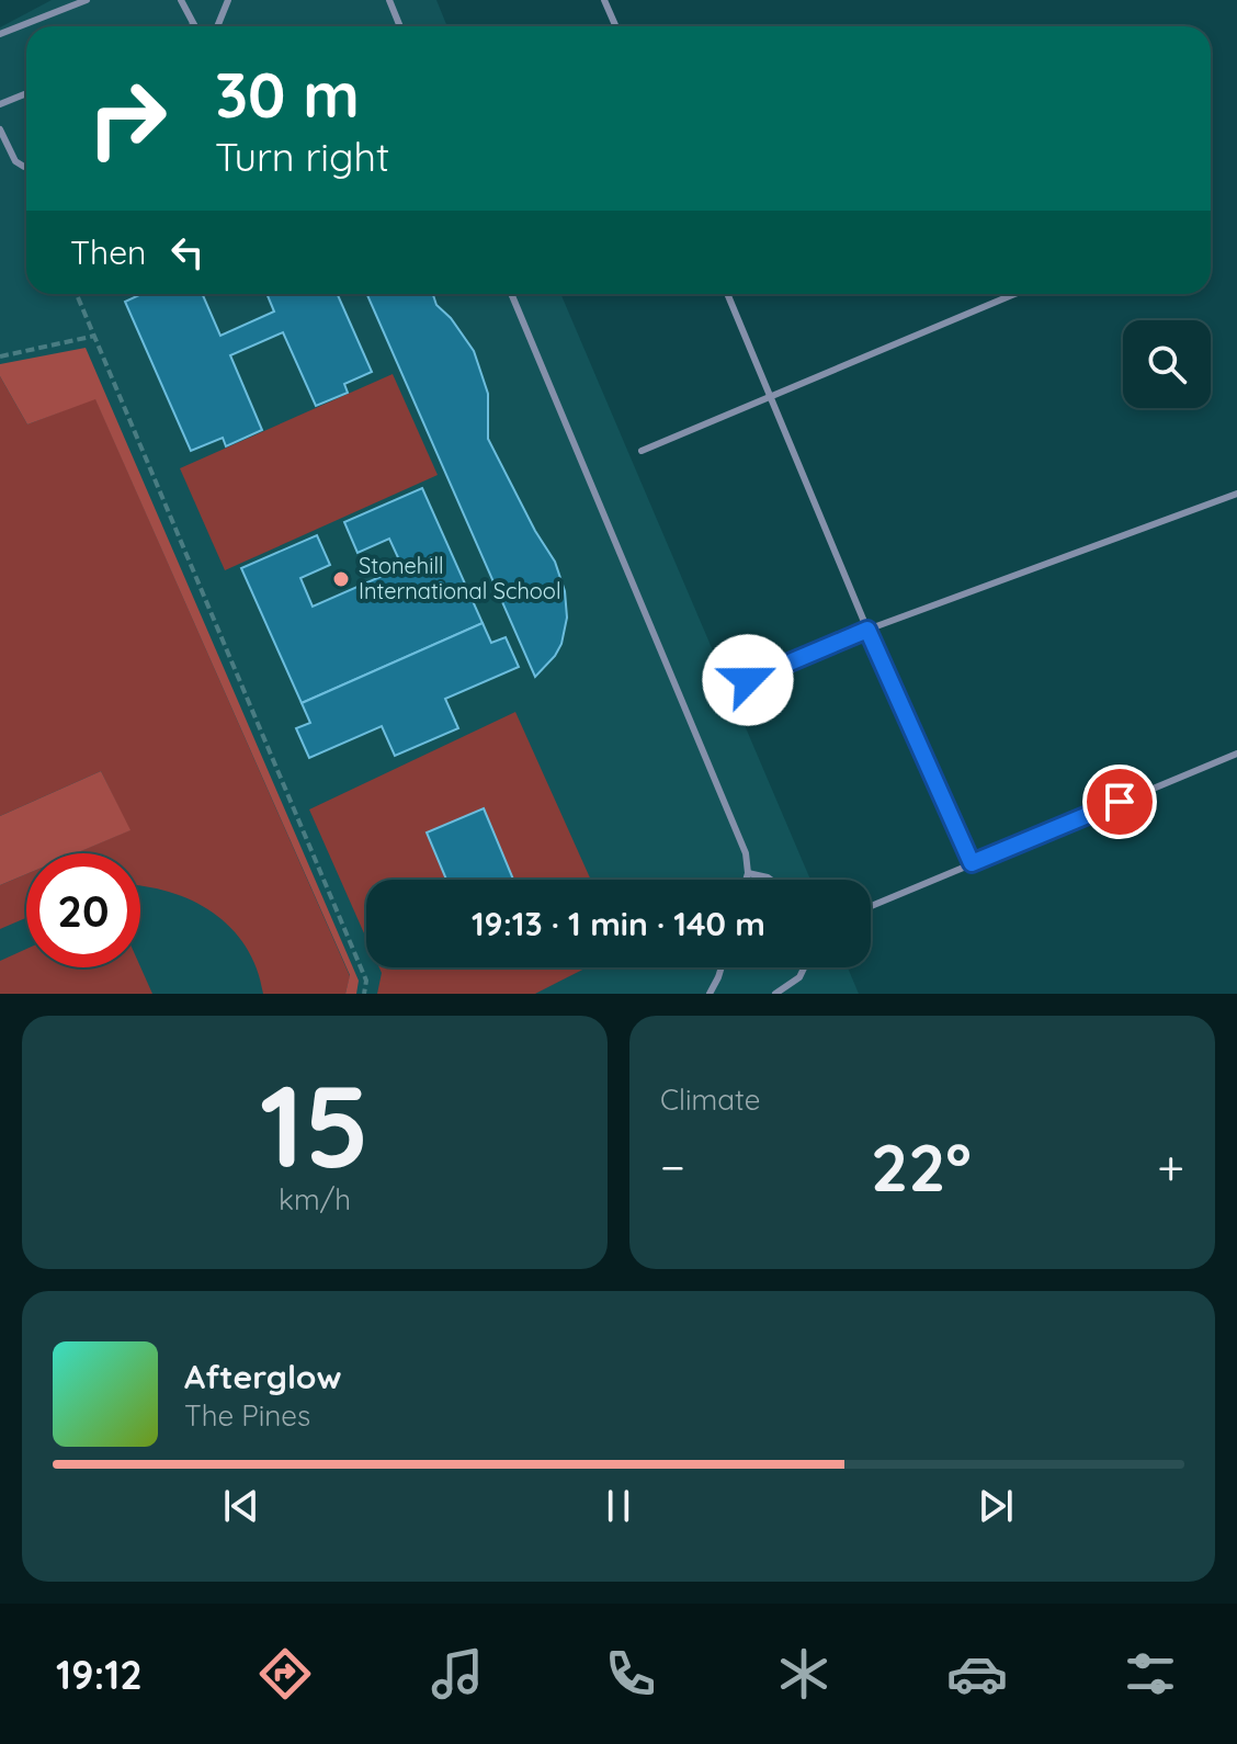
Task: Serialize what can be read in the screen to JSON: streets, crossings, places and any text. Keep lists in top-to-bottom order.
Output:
{
  "places": ["Stonehill International School"],
  "page": {
    "turn": ["30 m", "Turn right"],
    "then": "Then",
    "limit": "20",
    "trip": "19:13 · 1 min · 140 m",
    "tile": [
      ["15", "km/h"],
      "Climate"
    ],
    "heat": ["−", "22°", "+"],
    "song": ["Afterglow", "The Pines"],
    "tabs": "19:12"
  }
}
